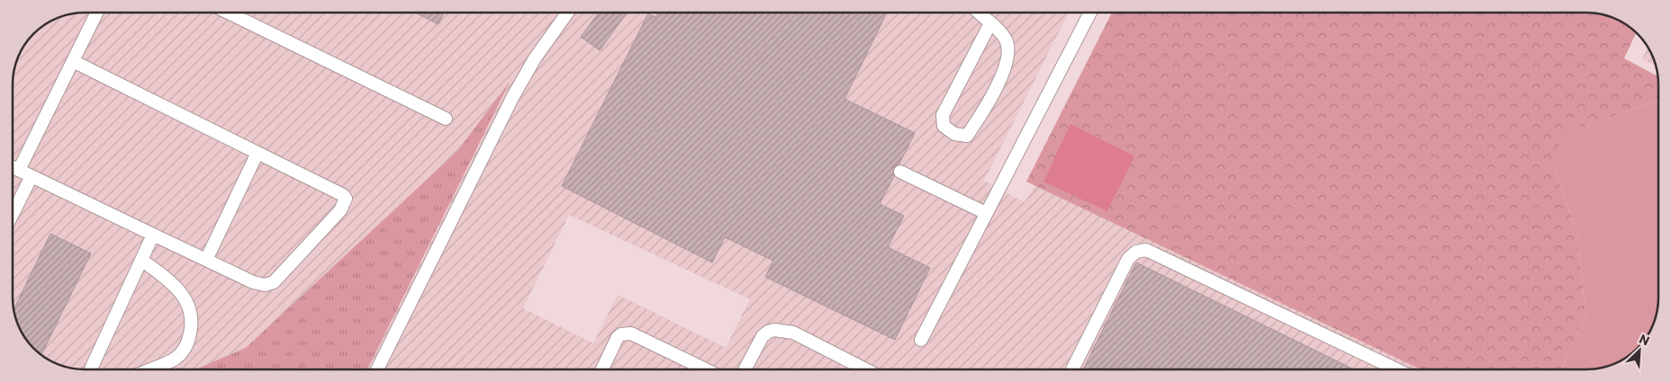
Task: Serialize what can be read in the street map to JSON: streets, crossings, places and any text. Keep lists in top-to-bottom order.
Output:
{
  "north": "top right"
}
